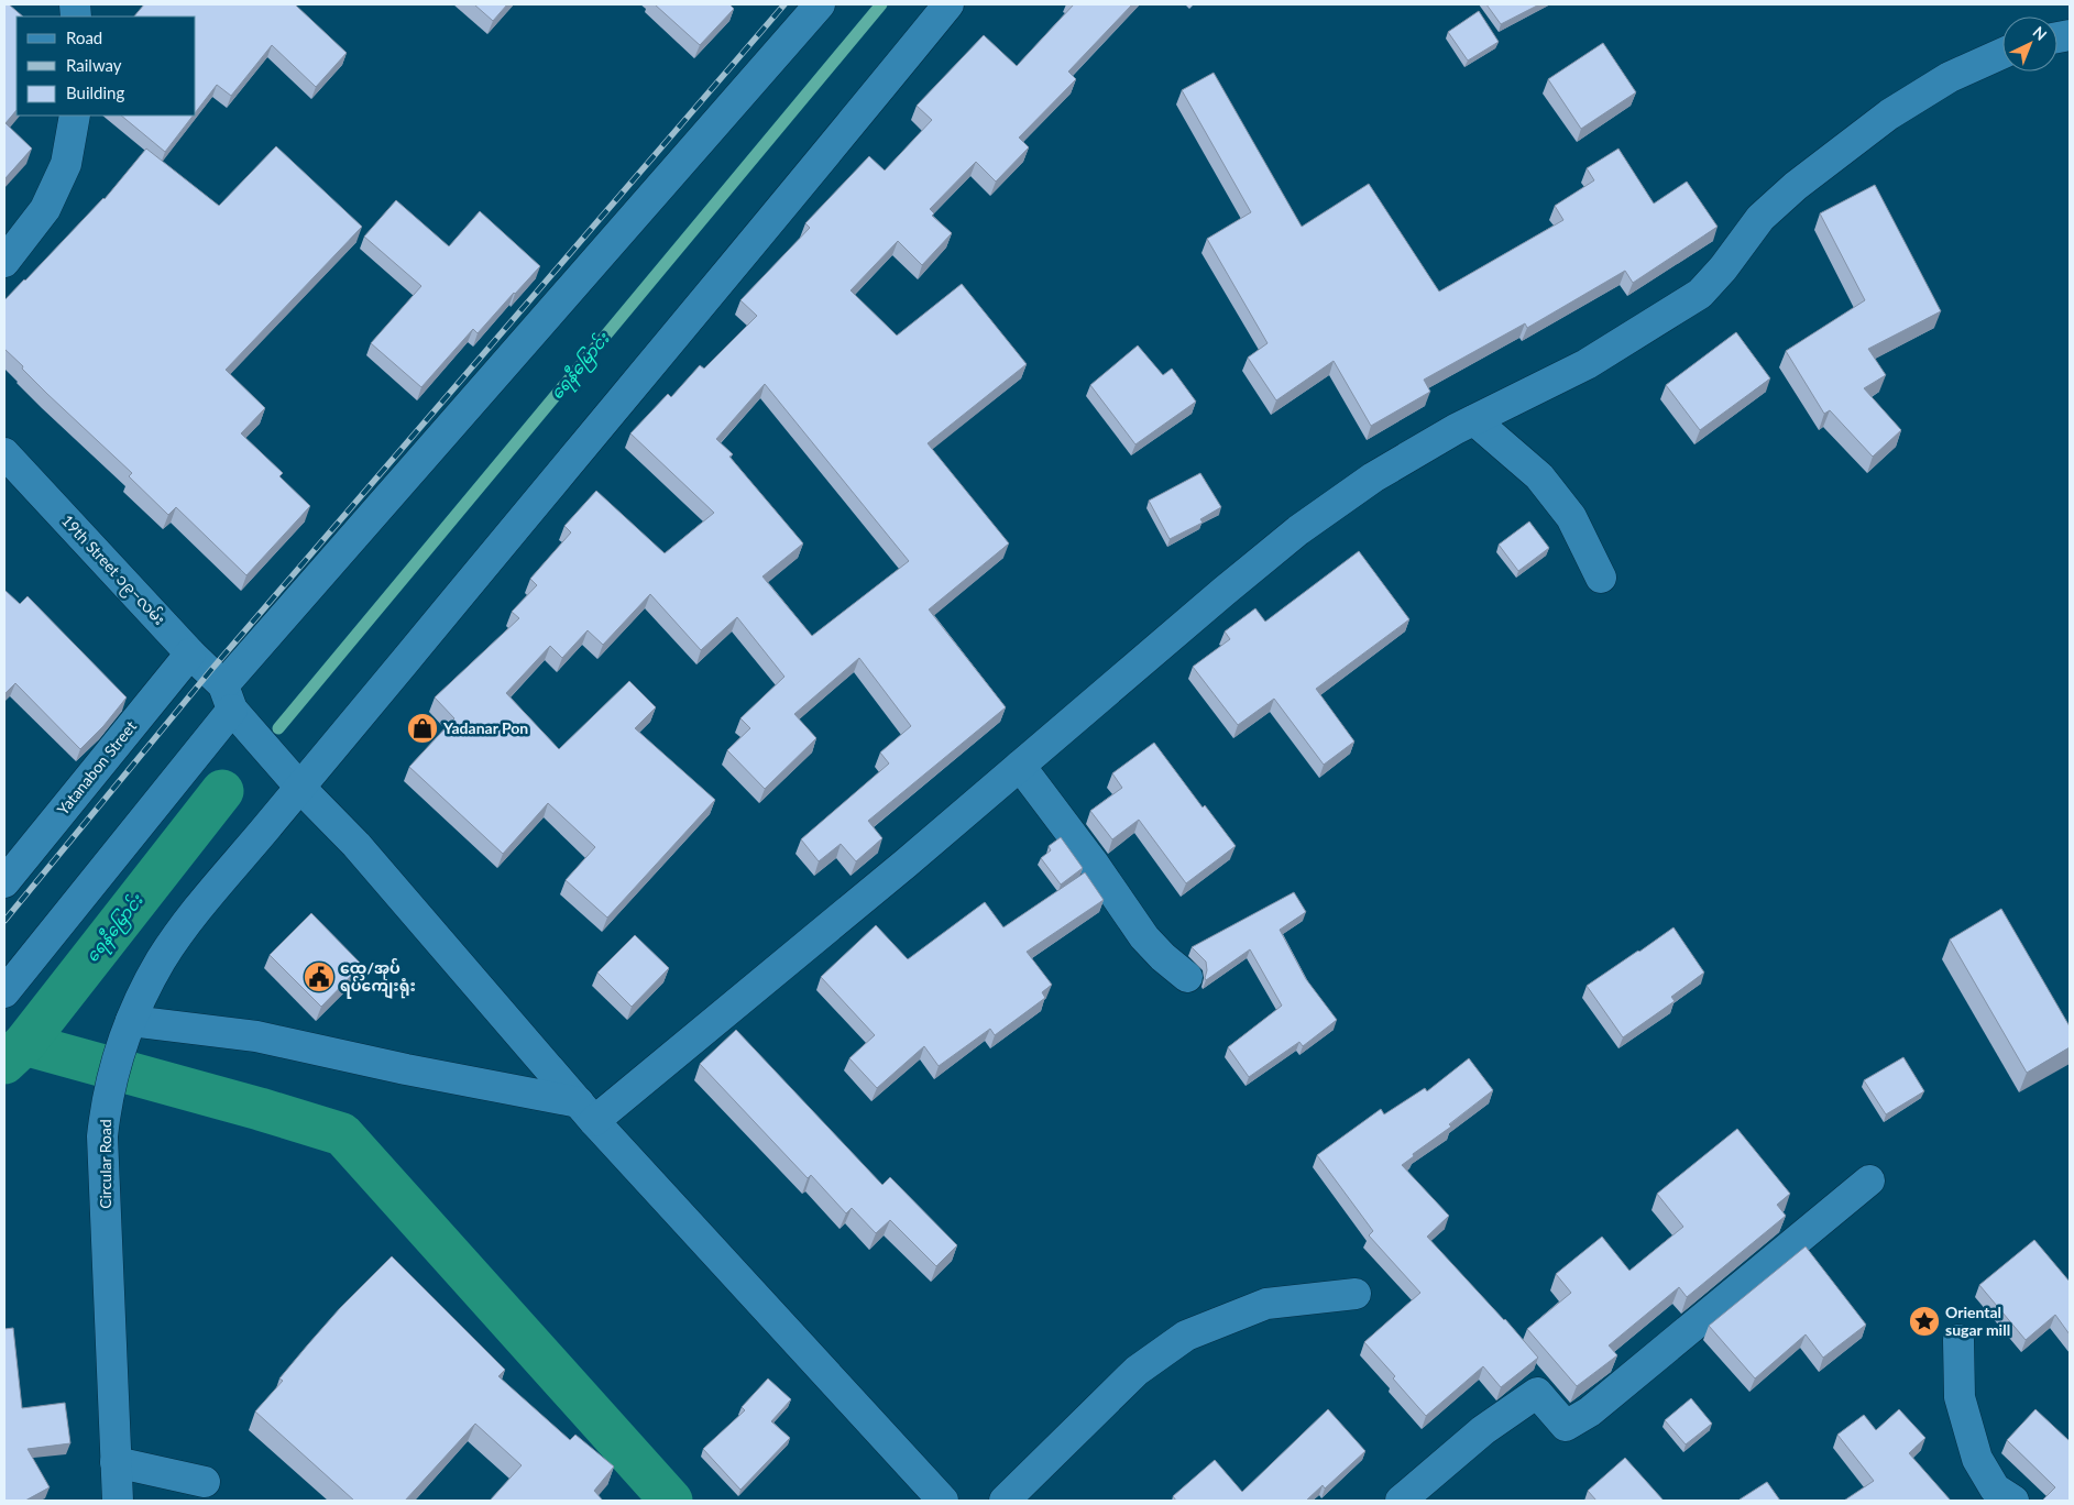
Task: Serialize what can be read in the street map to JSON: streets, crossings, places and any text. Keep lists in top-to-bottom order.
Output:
{
  "streets": {
    "street": ["19th Street ၁၉−လမ်း", "Yatanabon Street", "Circular Road"]
  },
  "crossings": [
    ["19th Street ၁၉−လမ်း", "Yatanabon Street"],
    ["19th Street ၁၉−လမ်း", "Circular Road"]
  ],
  "water": ["ရေနီမြောင်း"],
  "places": {
    "shop": ["Yadanar Pon"],
    "public building": ["ထွေ/အုပ် ရပ်ကျေးရုံး"],
    "place": ["Oriental sugar mill"]
  },
  "legend": ["Road", "Railway", "Building"],
  "north": "top right"
}
